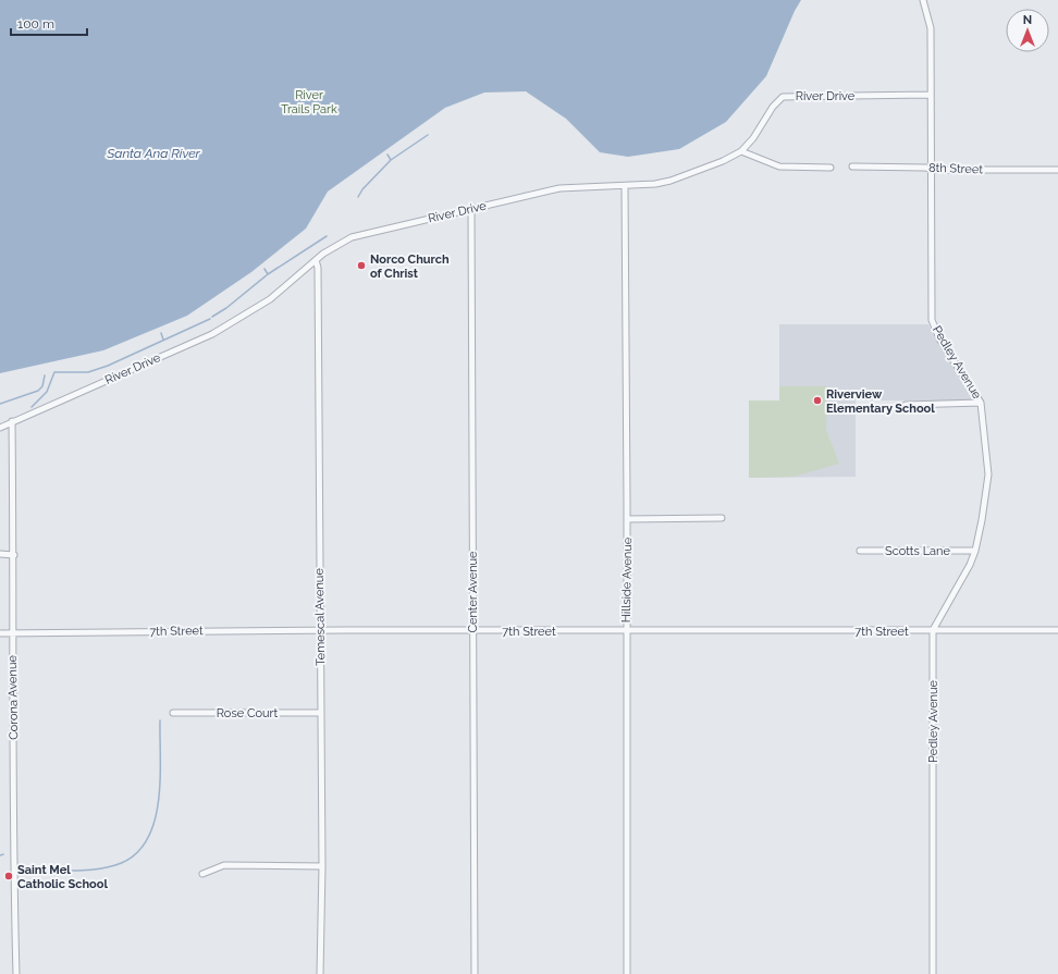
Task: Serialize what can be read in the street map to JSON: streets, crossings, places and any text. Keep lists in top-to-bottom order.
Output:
{
  "streets": {
    "street": [
      "River Drive",
      "8th Street",
      "Pedley Avenue",
      "Scotts Lane",
      "Hillside Avenue",
      "Center Avenue",
      "Temescal Avenue",
      "7th Street",
      "Corona Avenue",
      "Rose Court"
    ]
  },
  "crossings": [
    ["River Drive", "Pedley Avenue"],
    ["River Drive", "Hillside Avenue"],
    ["River Drive", "Center Avenue"],
    ["River Drive", "Temescal Avenue"],
    ["River Drive", "Corona Avenue"],
    ["8th Street", "Pedley Avenue"],
    ["Pedley Avenue", "Scotts Lane"],
    ["Pedley Avenue", "7th Street"],
    ["Hillside Avenue", "7th Street"],
    ["Center Avenue", "7th Street"],
    ["Temescal Avenue", "7th Street"],
    ["Temescal Avenue", "Rose Court"],
    ["7th Street", "Corona Avenue"]
  ],
  "water": ["Santa Ana River"],
  "parks": ["River Trails Park"],
  "places": ["Norco Church of Christ", "Riverview Elementary School", "Saint Mel Catholic School"],
  "scale_bar": "100 m",
  "north": "top"
}
